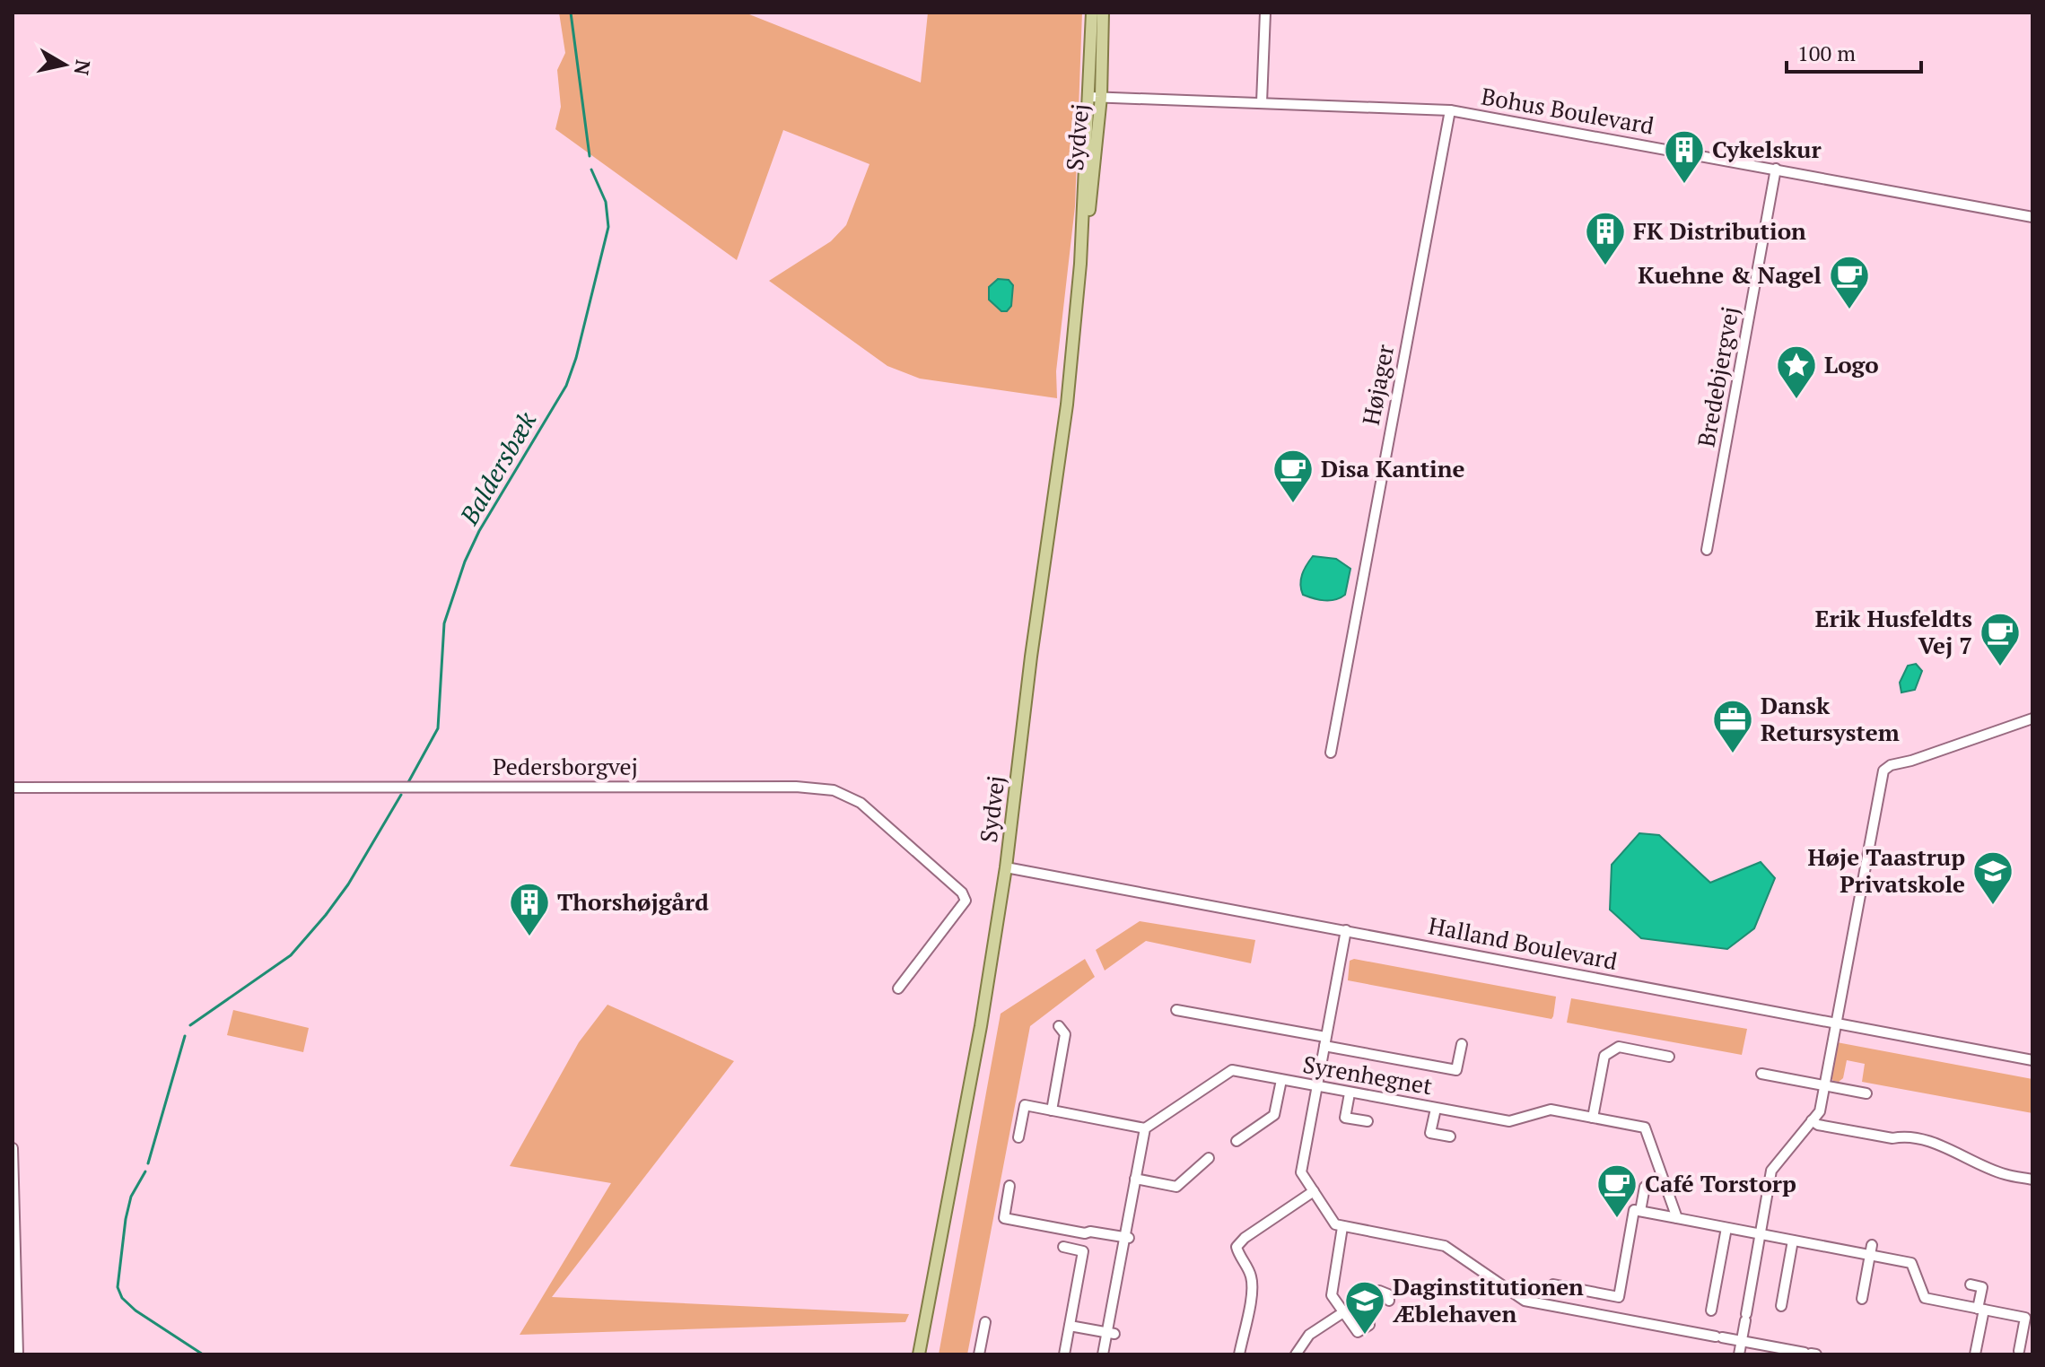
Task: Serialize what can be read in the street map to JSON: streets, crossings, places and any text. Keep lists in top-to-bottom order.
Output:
{
  "streets": {
    "main road": ["Sydvej"],
    "street": [
      "Bohus Boulevard",
      "Bredebjergvej",
      "Højager",
      "Pedersborgvej",
      "Halland Boulevard",
      "Syrenhegnet"
    ]
  },
  "crossings": [
    ["Bohus Boulevard", "Sydvej"],
    ["Bohus Boulevard", "Bredebjergvej"],
    ["Bohus Boulevard", "Højager"],
    ["Sydvej", "Halland Boulevard"]
  ],
  "water": ["Baldersbæk"],
  "places": {
    "building": ["Cykelskur", "FK Distribution", "Thorshøjgård"],
    "cafe": [
      "Kuehne & Nagel",
      "Disa Kantine",
      "Erik Husfeldts Vej 7",
      "Café Torstorp"
    ],
    "place": ["Logo"],
    "office": ["Dansk Retursystem"],
    "school or university": ["Høje Taastrup Privatskole", "Daginstitutionen Æblehaven"]
  },
  "scale_bar": "100 m",
  "north": "right"
}
